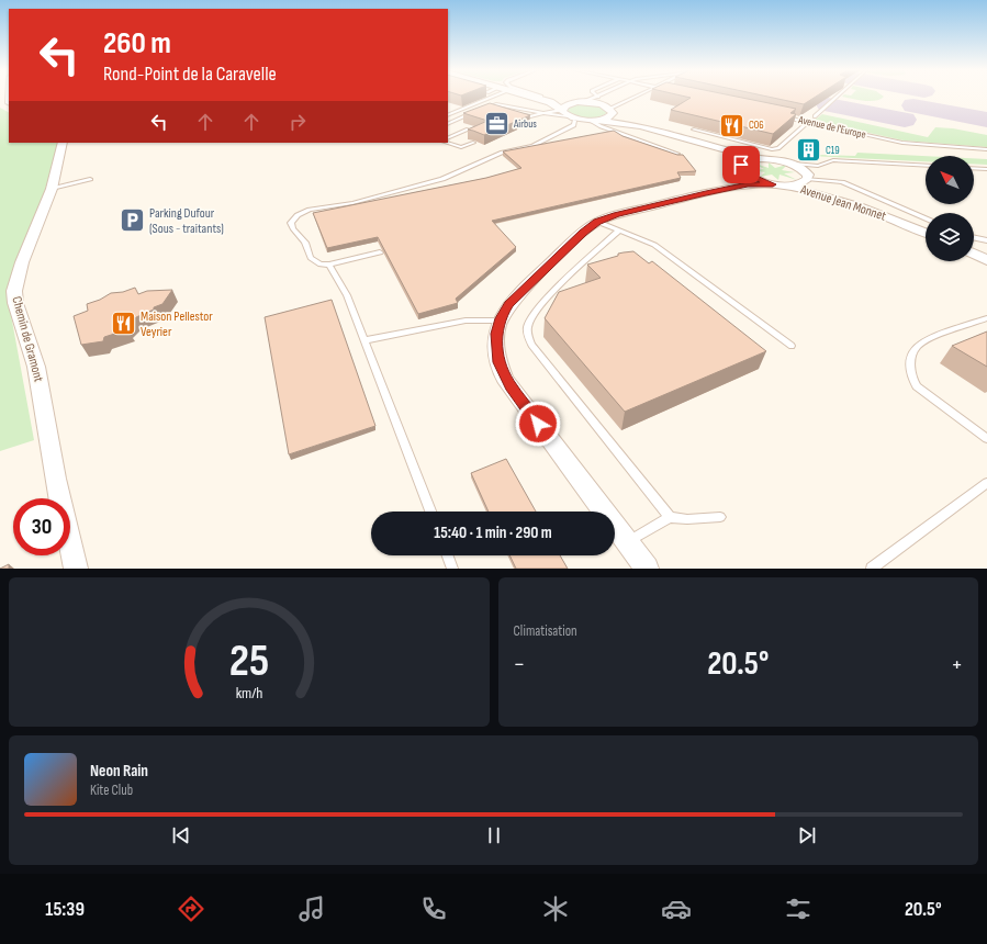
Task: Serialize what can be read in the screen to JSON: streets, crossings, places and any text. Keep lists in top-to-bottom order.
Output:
{
  "streets": {
    "street": ["Avenue Jean Monnet", "Chemin de Gramont"],
    "lane": ["Avenue de l'Europe"]
  },
  "places": {
    "office": ["Airbus"],
    "restaurant": ["C06", "Maison Pellestor Veyrier"],
    "building": ["C19"],
    "parking": ["Parking Dufour (Sous - traitants)"]
  },
  "north": "top left",
  "page": {
    "turn": ["260 m", "Rond-Point de la Caravelle"],
    "limit": "30",
    "trip": "15:40 · 1 min · 290 m",
    "tile": "Climatisation",
    "heat": ["−", "20.5°", "+"],
    "song": ["Neon Rain", "Kite Club"],
    "tabs": ["15:39", "20.5°"],
    "gauge": ["25", "km/h"]
  }
}
